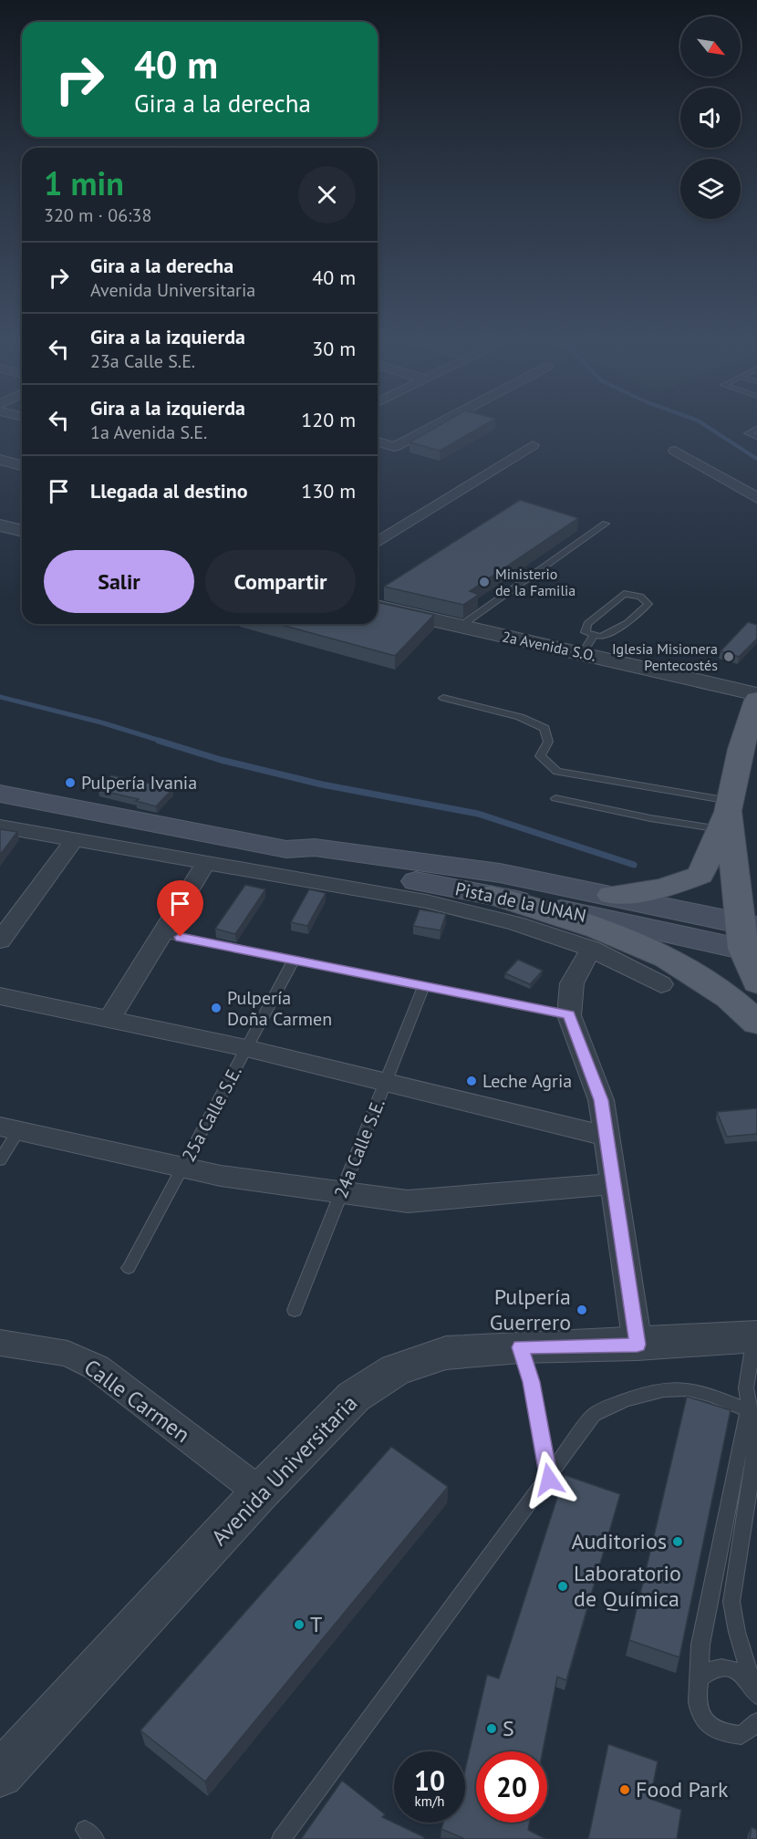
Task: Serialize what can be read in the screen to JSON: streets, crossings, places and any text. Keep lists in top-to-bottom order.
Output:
{
  "streets": {
    "main road": ["Pista de la UNAN"],
    "street": ["2a Avenida S.O.", "Calle Carmen", "Avenida Universitaria"],
    "lane": ["25a Calle S.E.", "24a Calle S.E."]
  },
  "crossings": [
    ["Calle Carmen", "Avenida Universitaria"]
  ],
  "places": [
    "Ministerio de la Familia",
    "Iglesia Misionera Pentecostés",
    "Pulpería Ivania",
    "Pulpería Doña Carmen",
    "Leche Agria",
    "Pulpería Guerrero",
    "Auditorios",
    "Laboratorio de Química",
    "T",
    "S",
    "Food Park"
  ],
  "north": "bottom right",
  "page": {
    "turn": ["40 m", "Gira a la derecha"],
    "heading": ["1 min", "320 m · 06:38"],
    "list": [
      {
        "name": "Gira a la derecha",
        "note": "Avenida Universitaria",
        "value": "40 m"
      },
      {
        "name": "Gira a la izquierda",
        "note": "23a Calle S.E.",
        "value": "30 m"
      },
      {
        "name": "Gira a la izquierda",
        "note": "1a Avenida S.E.",
        "value": "120 m"
      },
      {
        "name": "Llegada al destino",
        "value": "130 m"
      }
    ],
    "buttons": ["Salir", "Compartir"],
    "speed": "10 km/h",
    "limit": "20"
  }
}
